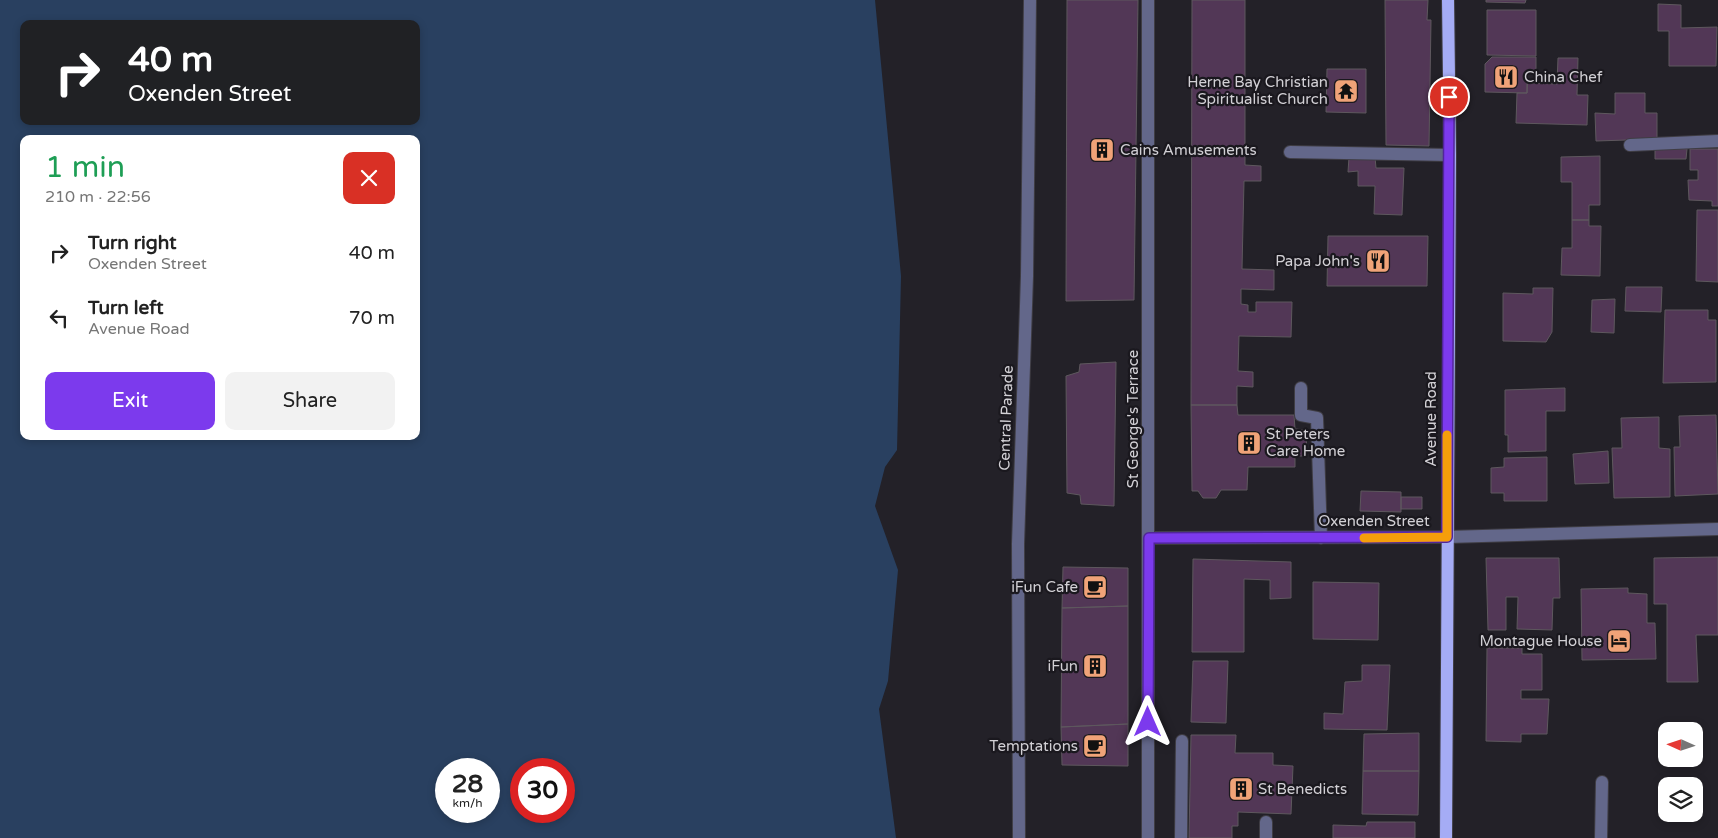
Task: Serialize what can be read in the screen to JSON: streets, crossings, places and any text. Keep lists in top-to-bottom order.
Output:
{
  "streets": {
    "main road": ["Avenue Road"],
    "street": ["Central Parade", "St George's Terrace", "Oxenden Street"]
  },
  "crossings": [
    ["St George's Terrace", "Oxenden Street"],
    ["Avenue Road", "Oxenden Street"]
  ],
  "places": {
    "restaurant": ["China Chef", "Papa John's"],
    "temple": ["Herne Bay Christian Spiritualist Church"],
    "building": [
      "Cains Amusements",
      "St Peters Care Home",
      "iFun",
      "St Benedicts"
    ],
    "cafe": ["iFun Cafe", "Temptations"],
    "hotel": ["Montague House"]
  },
  "north": "left",
  "page": {
    "turn": ["40 m", "Oxenden Street"],
    "heading": ["1 min", "210 m · 22:56"],
    "list": [
      {
        "name": "Turn right",
        "note": "Oxenden Street",
        "value": "40 m"
      },
      {
        "name": "Turn left",
        "note": "Avenue Road",
        "value": "70 m"
      }
    ],
    "buttons": ["Exit", "Share"],
    "speed": "28 km/h",
    "limit": "30"
  }
}
